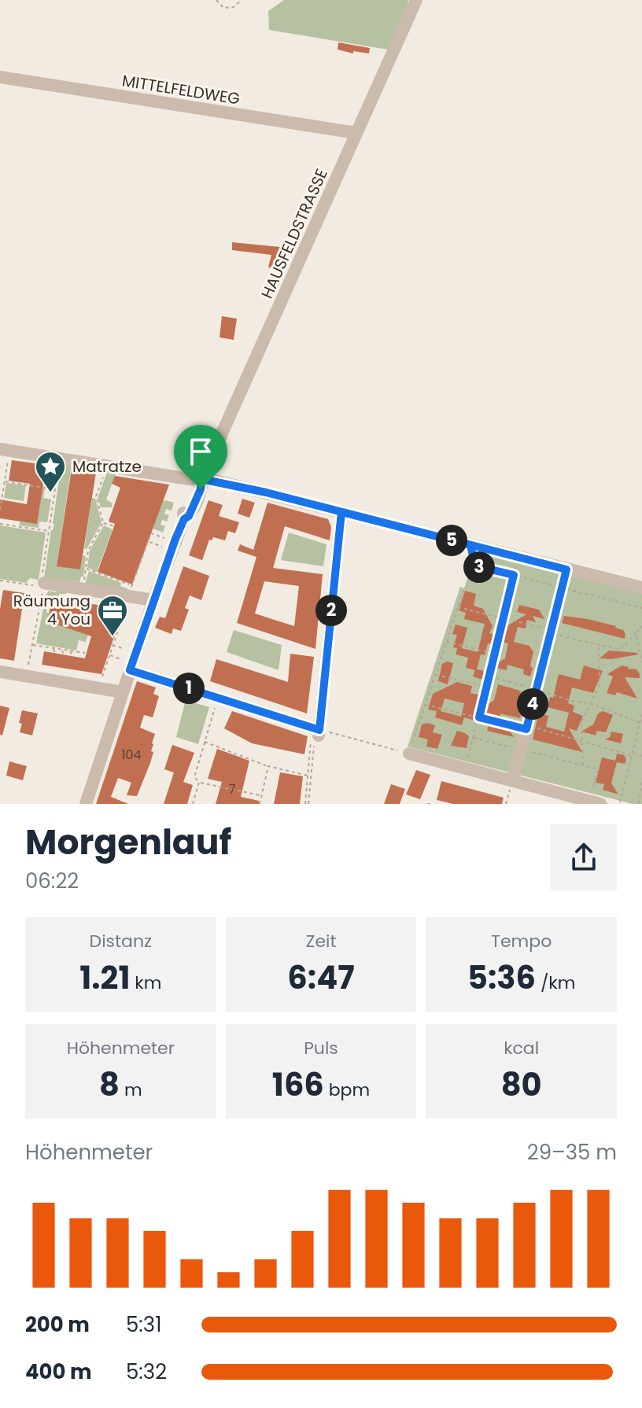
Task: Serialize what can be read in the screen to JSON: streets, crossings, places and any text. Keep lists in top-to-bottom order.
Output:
{
  "streets": {
    "street": ["MITTELFELDWEG", "HAUSFELDSTRASSE"]
  },
  "crossings": [
    ["MITTELFELDWEG", "HAUSFELDSTRASSE"]
  ],
  "places": {
    "place": ["Matratze"],
    "office": ["Räumung 4 You"]
  },
  "house_numbers": ["104", "7"],
  "page": {
    "pins": [
      "5",
      "3",
      "2",
      "1",
      "4"
    ],
    "heading": ["Morgenlauf", "06:22"],
    "stats": [
      ["Distanz", "1.21 km"],
      ["Zeit", "6:47"],
      ["Tempo", "5:36 /km"],
      ["Höhenmeter", "8 m"],
      ["Puls", "166 bpm"],
      ["kcal", "80"]
    ],
    "chart": ["Höhenmeter", "29–35 m"],
    "list": [
      {
        "name": "200 m",
        "note": "5:31"
      },
      {
        "name": "400 m",
        "note": "5:32"
      }
    ]
  }
}
